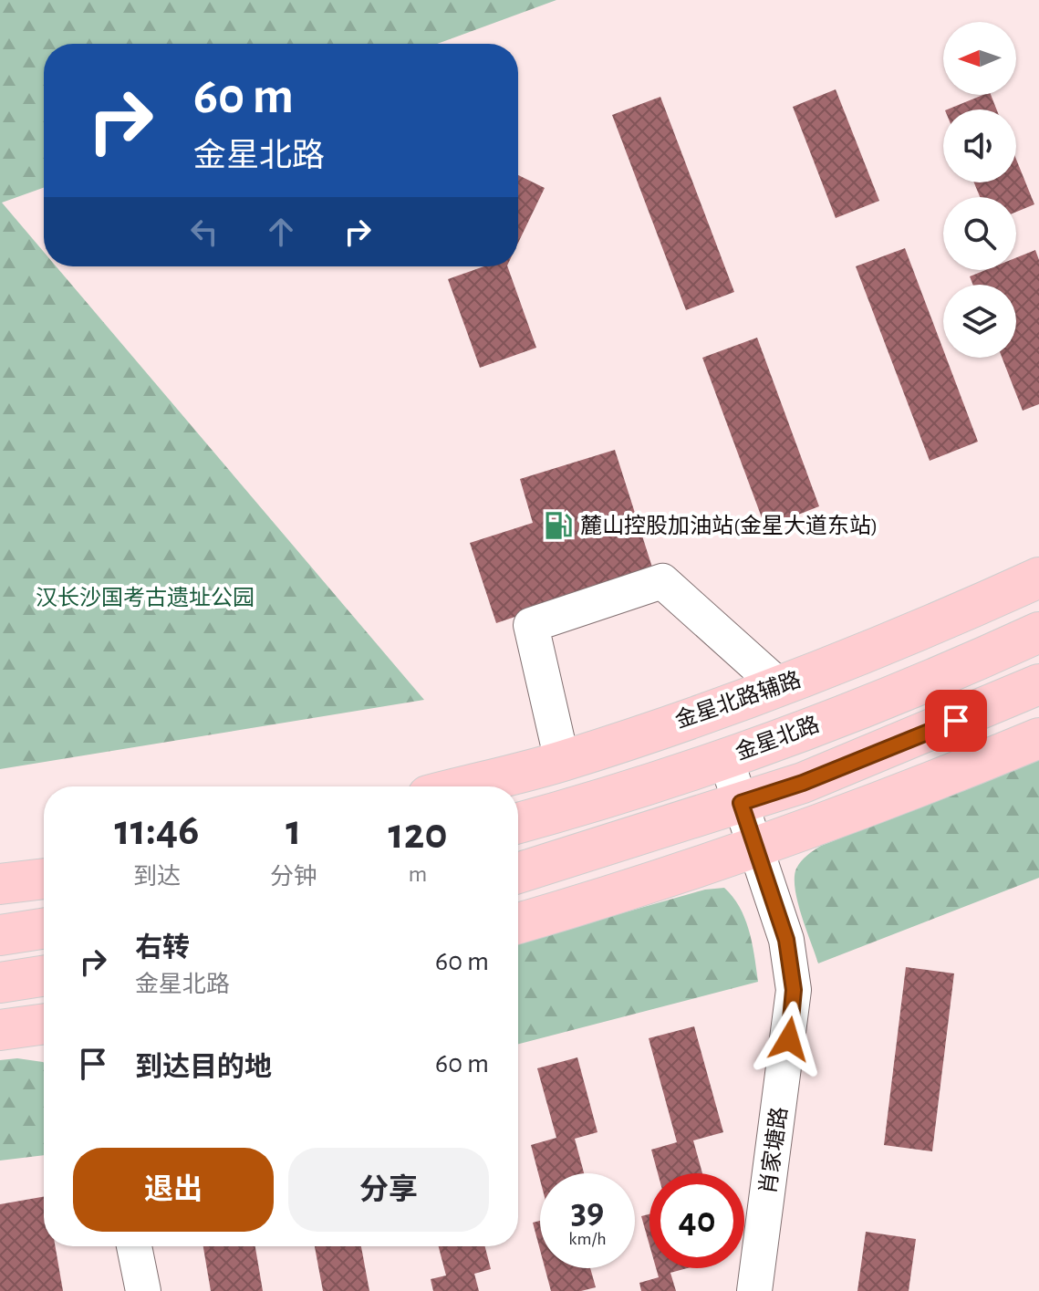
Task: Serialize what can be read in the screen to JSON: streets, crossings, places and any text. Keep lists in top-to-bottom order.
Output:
{
  "streets": {
    "main road": ["金星北路辅路", "金星北路"],
    "street": ["肖家塘路"]
  },
  "crossings": [
    ["金星北路", "肖家塘路"]
  ],
  "parks": ["汉长沙国考古遗址公园"],
  "places": {
    "fuel station": ["麓山控股加油站(金星大道东站)"]
  },
  "north": "left",
  "page": {
    "turn": ["60 m", "金星北路"],
    "eta": [
      "11:46",
      "到达",
      "1",
      "分钟",
      "120",
      "m"
    ],
    "list": [
      {
        "name": "右转",
        "note": "金星北路",
        "value": "60 m"
      },
      {
        "name": "到达目的地",
        "value": "60 m"
      }
    ],
    "buttons": ["退出", "分享"],
    "speed": "39 km/h",
    "limit": "40"
  }
}
